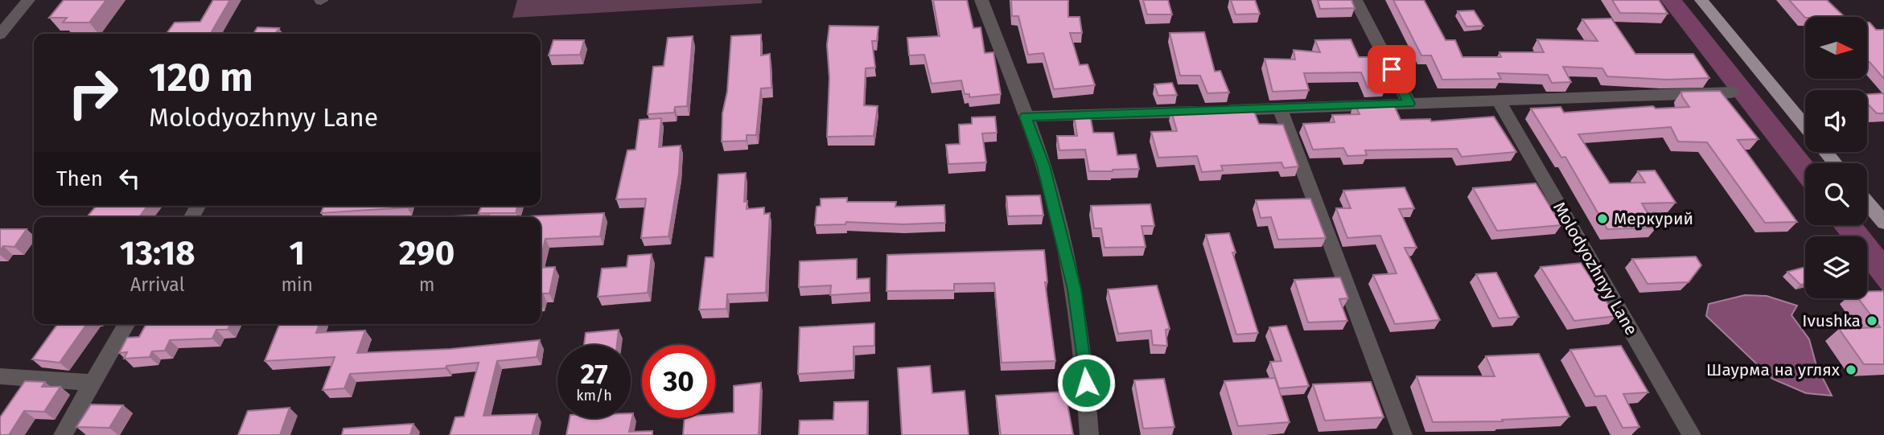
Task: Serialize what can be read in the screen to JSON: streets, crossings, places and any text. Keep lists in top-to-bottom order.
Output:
{
  "streets": {
    "street": ["Molodyozhnyy Lane"]
  },
  "places": ["Меркурий", "Ivushka", "Шаурма на углях"],
  "north": "right",
  "page": {
    "turn": ["120 m", "Molodyozhnyy Lane"],
    "then": "Then",
    "eta": [
      "13:18",
      "Arrival",
      "1",
      "min",
      "290",
      "m"
    ],
    "speed": "27 km/h",
    "limit": "30"
  }
}
